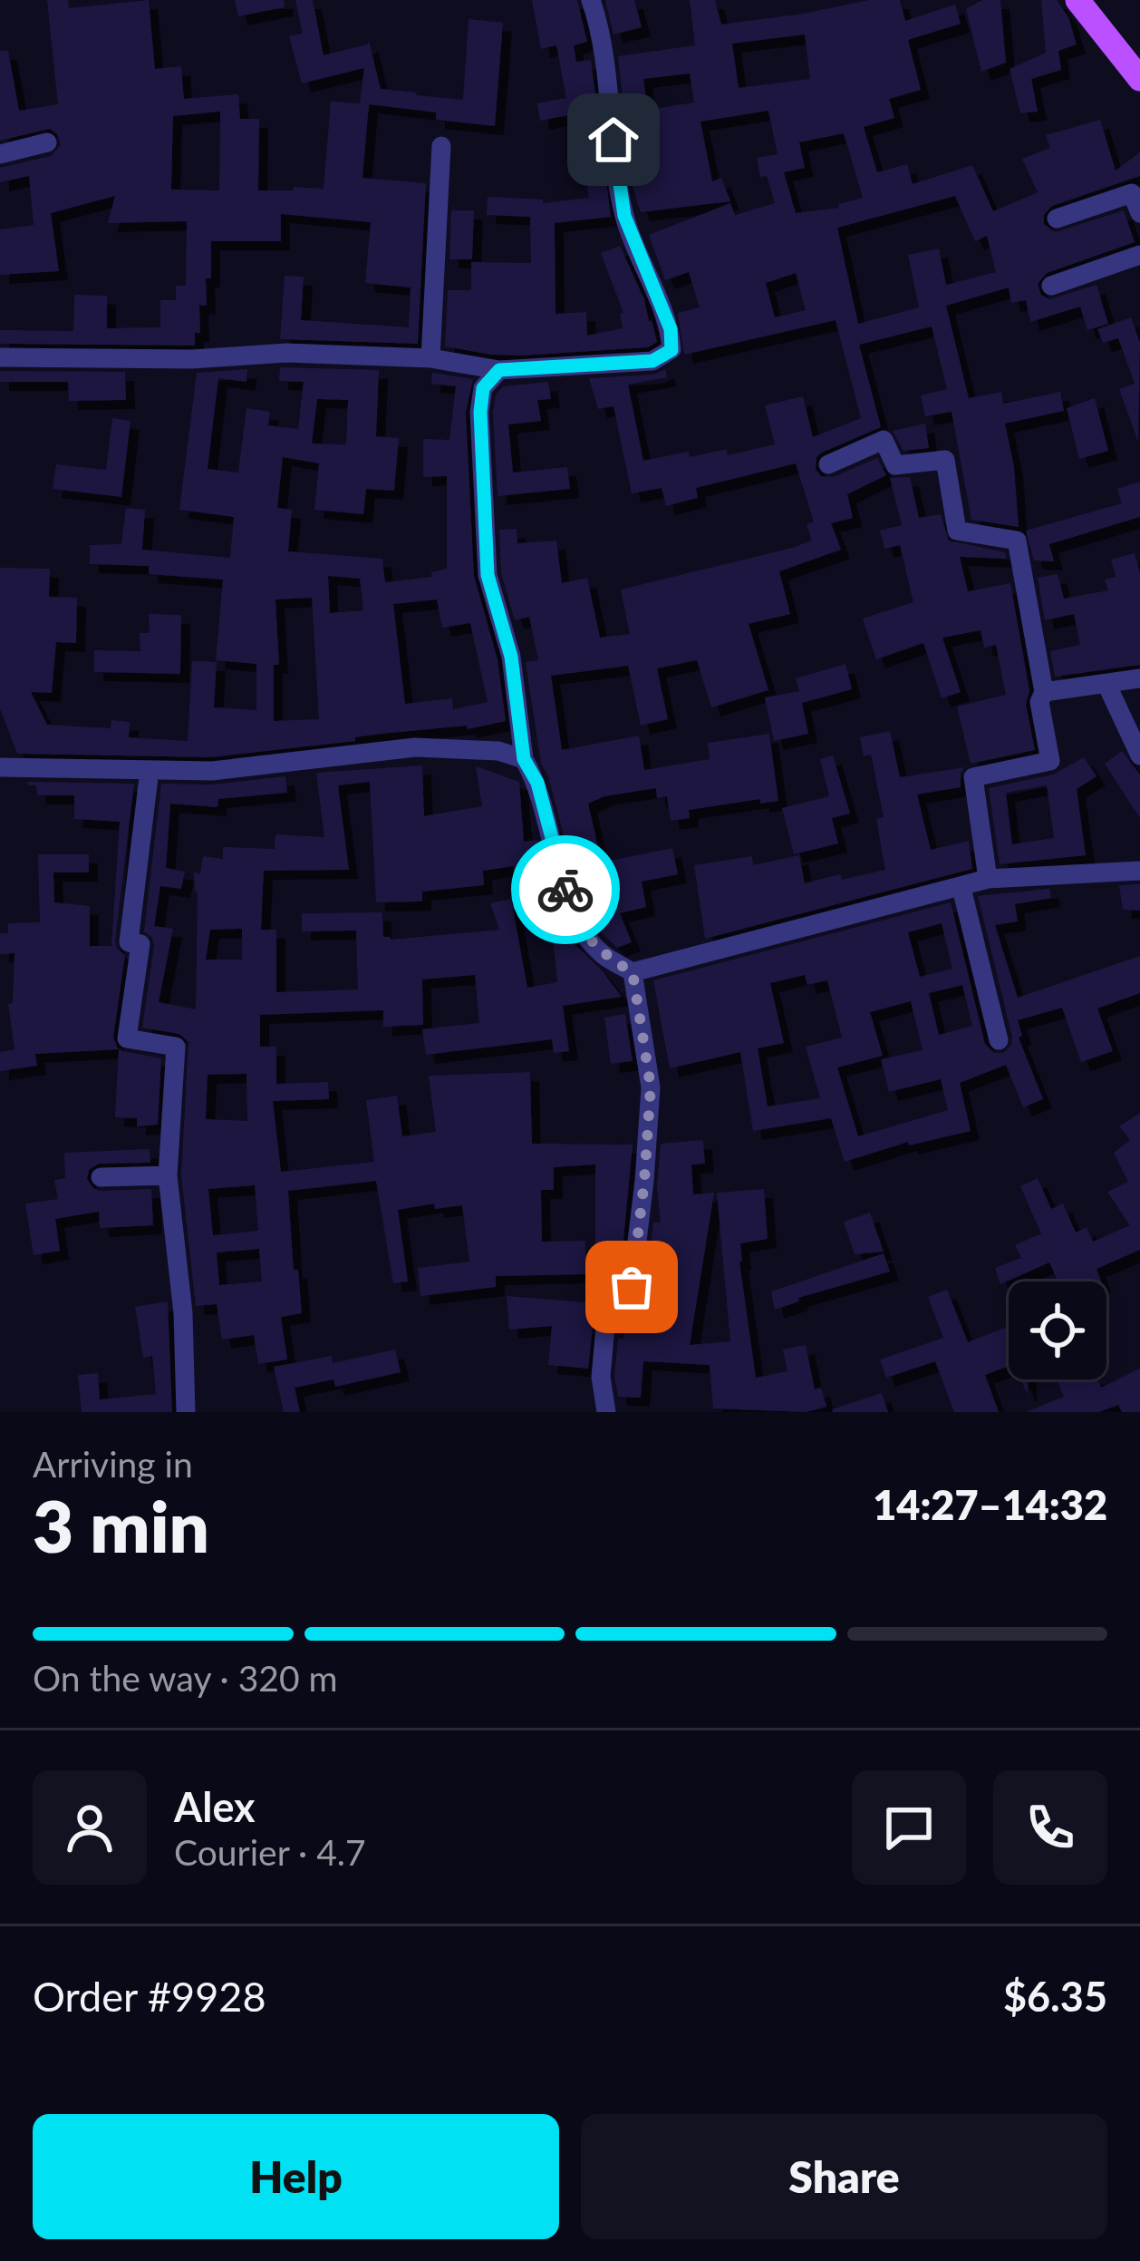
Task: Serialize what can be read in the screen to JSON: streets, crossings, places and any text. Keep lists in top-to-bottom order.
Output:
{
  "page": {
    "heading": ["3 min", "Arriving in", "14:27–14:32"],
    "panel": [
      "Alex",
      "Courier · 4.7",
      "Order #9928",
      "$6.35"
    ],
    "bar": "On the way · 320 m",
    "buttons": ["Help", "Share"]
  }
}
